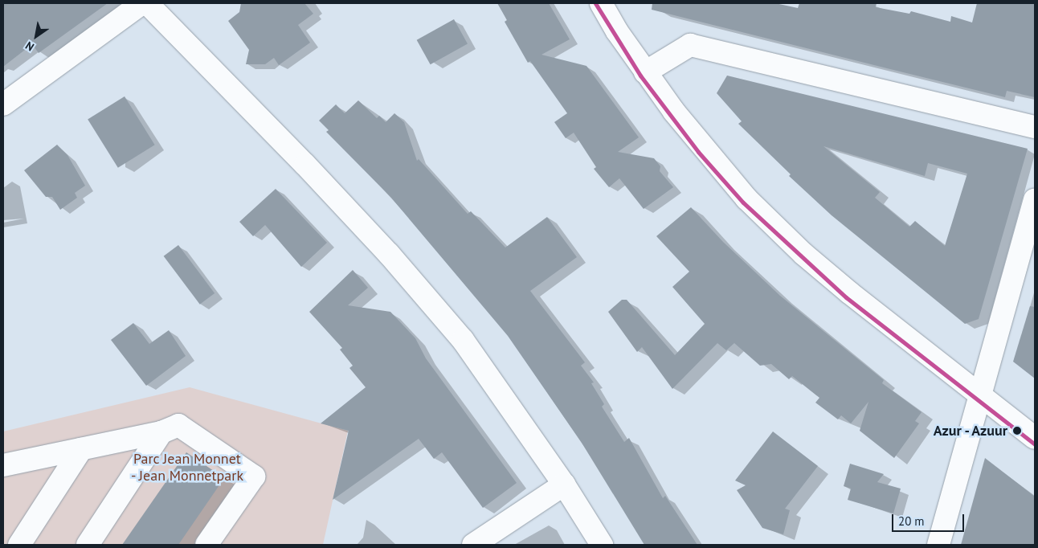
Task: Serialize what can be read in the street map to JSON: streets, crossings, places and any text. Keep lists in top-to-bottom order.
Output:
{
  "parks": ["Parc Jean Monnet - Jean Monnetpark"],
  "places": ["Azur - Azuur"],
  "scale_bar": "20 m",
  "north": "bottom left"
}
